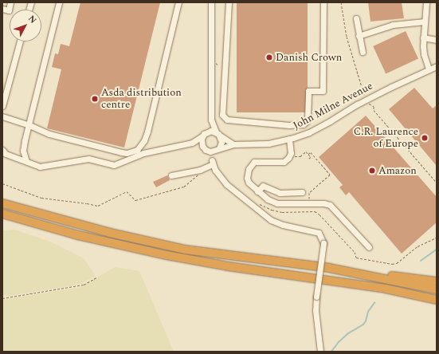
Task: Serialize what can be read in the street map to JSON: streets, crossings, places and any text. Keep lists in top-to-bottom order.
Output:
{
  "streets": {
    "street": ["John Milne Avenue"]
  },
  "places": [
    "Danish Crown",
    "Asda distribution centre",
    "C.R. Laurence of Europe",
    "Amazon"
  ],
  "north": "top right"
}
